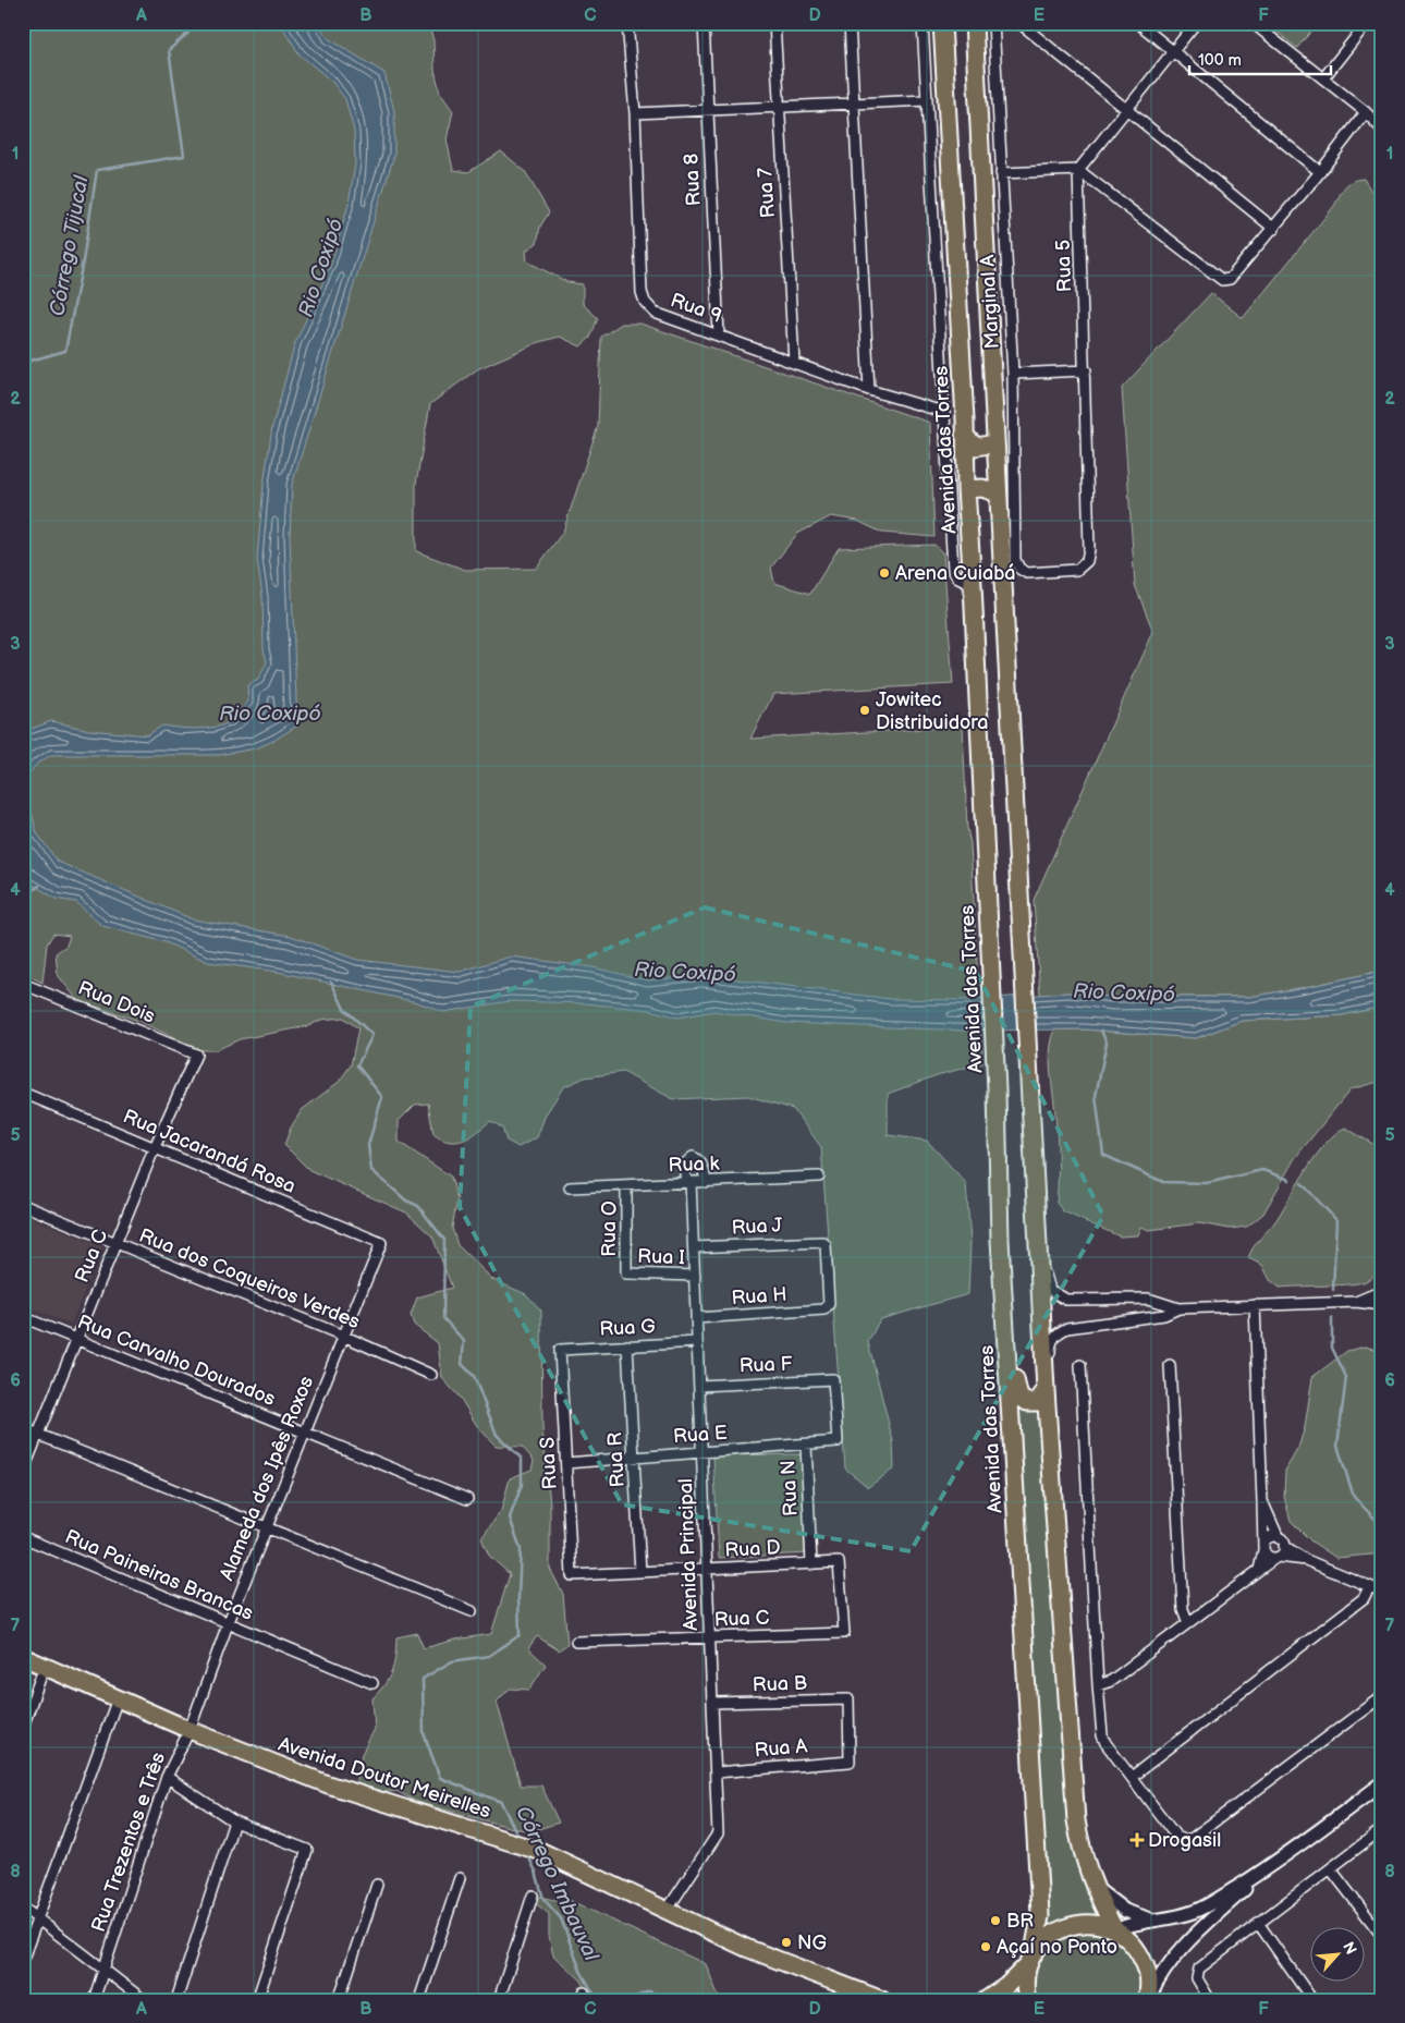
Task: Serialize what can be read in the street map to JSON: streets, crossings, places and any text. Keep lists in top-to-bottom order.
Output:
{
  "streets": {
    "main road": ["Avenida das Torres", "Avenida Doutor Meirelles"],
    "street": [
      "Rua 8",
      "Rua 7",
      "Rua 5",
      "Marginal A",
      "Rua 9",
      "Rua Dois",
      "Rua Jacarandá Rosa",
      "Rua k",
      "Rua J",
      "Rua O",
      "Rua C",
      "Rua I",
      "Rua dos Coqueiros Verdes",
      "Rua H",
      "Rua G",
      "Rua Carvalho Dourados",
      "Rua F",
      "Rua E",
      "Rua R",
      "Rua S",
      "Alameda dos Ipês Roxos",
      "Rua N",
      "Rua D",
      "Avenida Principal",
      "Rua Paineiras Brancas",
      "Rua B",
      "Rua A",
      "Rua Trezentos e Três"
    ]
  },
  "crossings": [
    ["Rua 8", "Rua 9"],
    ["Rua 7", "Rua 9"],
    ["Rua 5", "Marginal A"],
    ["Rua Dois", "Rua C"],
    ["Rua Jacarandá Rosa", "Rua C"],
    ["Rua Jacarandá Rosa", "Alameda dos Ipês Roxos"],
    ["Rua k", "Rua O"],
    ["Rua k", "Avenida Principal"],
    ["Rua J", "Rua H"],
    ["Rua J", "Avenida Principal"],
    ["Rua O", "Rua I"],
    ["Rua C", "Rua dos Coqueiros Verdes"],
    ["Rua C", "Rua Carvalho Dourados"],
    ["Rua C", "Rua D"],
    ["Rua C", "Avenida Principal"],
    ["Rua I", "Avenida Principal"],
    ["Rua dos Coqueiros Verdes", "Alameda dos Ipês Roxos"],
    ["Rua H", "Avenida Principal"],
    ["Rua G", "Rua R"],
    ["Rua G", "Rua S"],
    ["Rua G", "Avenida Principal"],
    ["Rua Carvalho Dourados", "Alameda dos Ipês Roxos"],
    ["Rua F", "Rua E"],
    ["Rua F", "Avenida Principal"],
    ["Rua E", "Rua R"],
    ["Rua E", "Rua S"],
    ["Rua E", "Rua N"],
    ["Rua E", "Avenida Principal"],
    ["Rua R", "Rua D"],
    ["Rua S", "Rua D"],
    ["Alameda dos Ipês Roxos", "Rua Paineiras Brancas"],
    ["Alameda dos Ipês Roxos", "Avenida Doutor Meirelles"],
    ["Alameda dos Ipês Roxos", "Rua Trezentos e Três"],
    ["Rua N", "Rua D"],
    ["Rua D", "Avenida Principal"],
    ["Avenida Principal", "Rua B"],
    ["Avenida Principal", "Rua A"],
    ["Avenida Principal", "Avenida Doutor Meirelles"],
    ["Rua B", "Rua A"],
    ["Avenida Doutor Meirelles", "Rua Trezentos e Três"]
  ],
  "water": ["Córrego Tijucal", "Rio Coxipó", "Córrego Imbauval"],
  "places": {
    "other": [
      "Arena Cuiabá",
      "Jowitec Distribuidora",
      "BR",
      "NG",
      "Açaí no Ponto"
    ],
    "health": ["Drogasil"]
  },
  "scale_bar": "100 m",
  "north": "top right",
  "grid": {
    "columns": [
      "A",
      "B",
      "C",
      "D",
      "E",
      "F"
    ],
    "rows": [
      "1",
      "2",
      "3",
      "4",
      "5",
      "6",
      "7",
      "8"
    ]
  }
}
